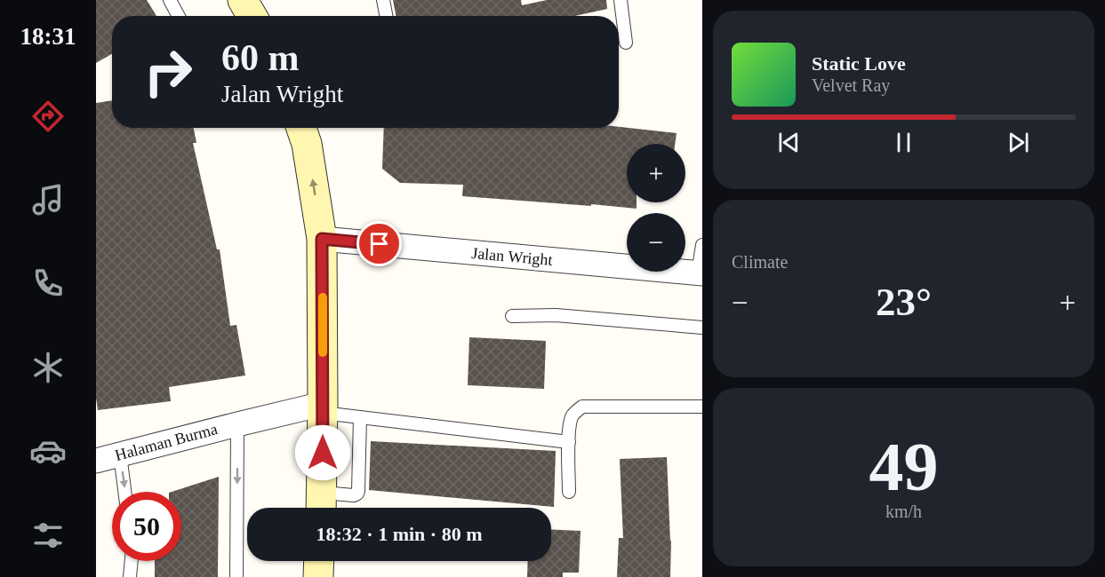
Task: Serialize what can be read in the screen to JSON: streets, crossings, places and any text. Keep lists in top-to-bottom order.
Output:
{
  "streets": {
    "street": ["Jalan Wright", "Halaman Burma"]
  },
  "one_way": ["Halaman Burma"],
  "page": {
    "tabs": "18:31",
    "turn": ["60 m", "Jalan Wright"],
    "song": ["Static Love", "Velvet Ray"],
    "map_buttons": ["+", "−"],
    "tile": [
      "Climate",
      ["49", "km/h"]
    ],
    "heat": ["−", "23°", "+"],
    "limit": "50",
    "trip": "18:32 · 1 min · 80 m"
  }
}
